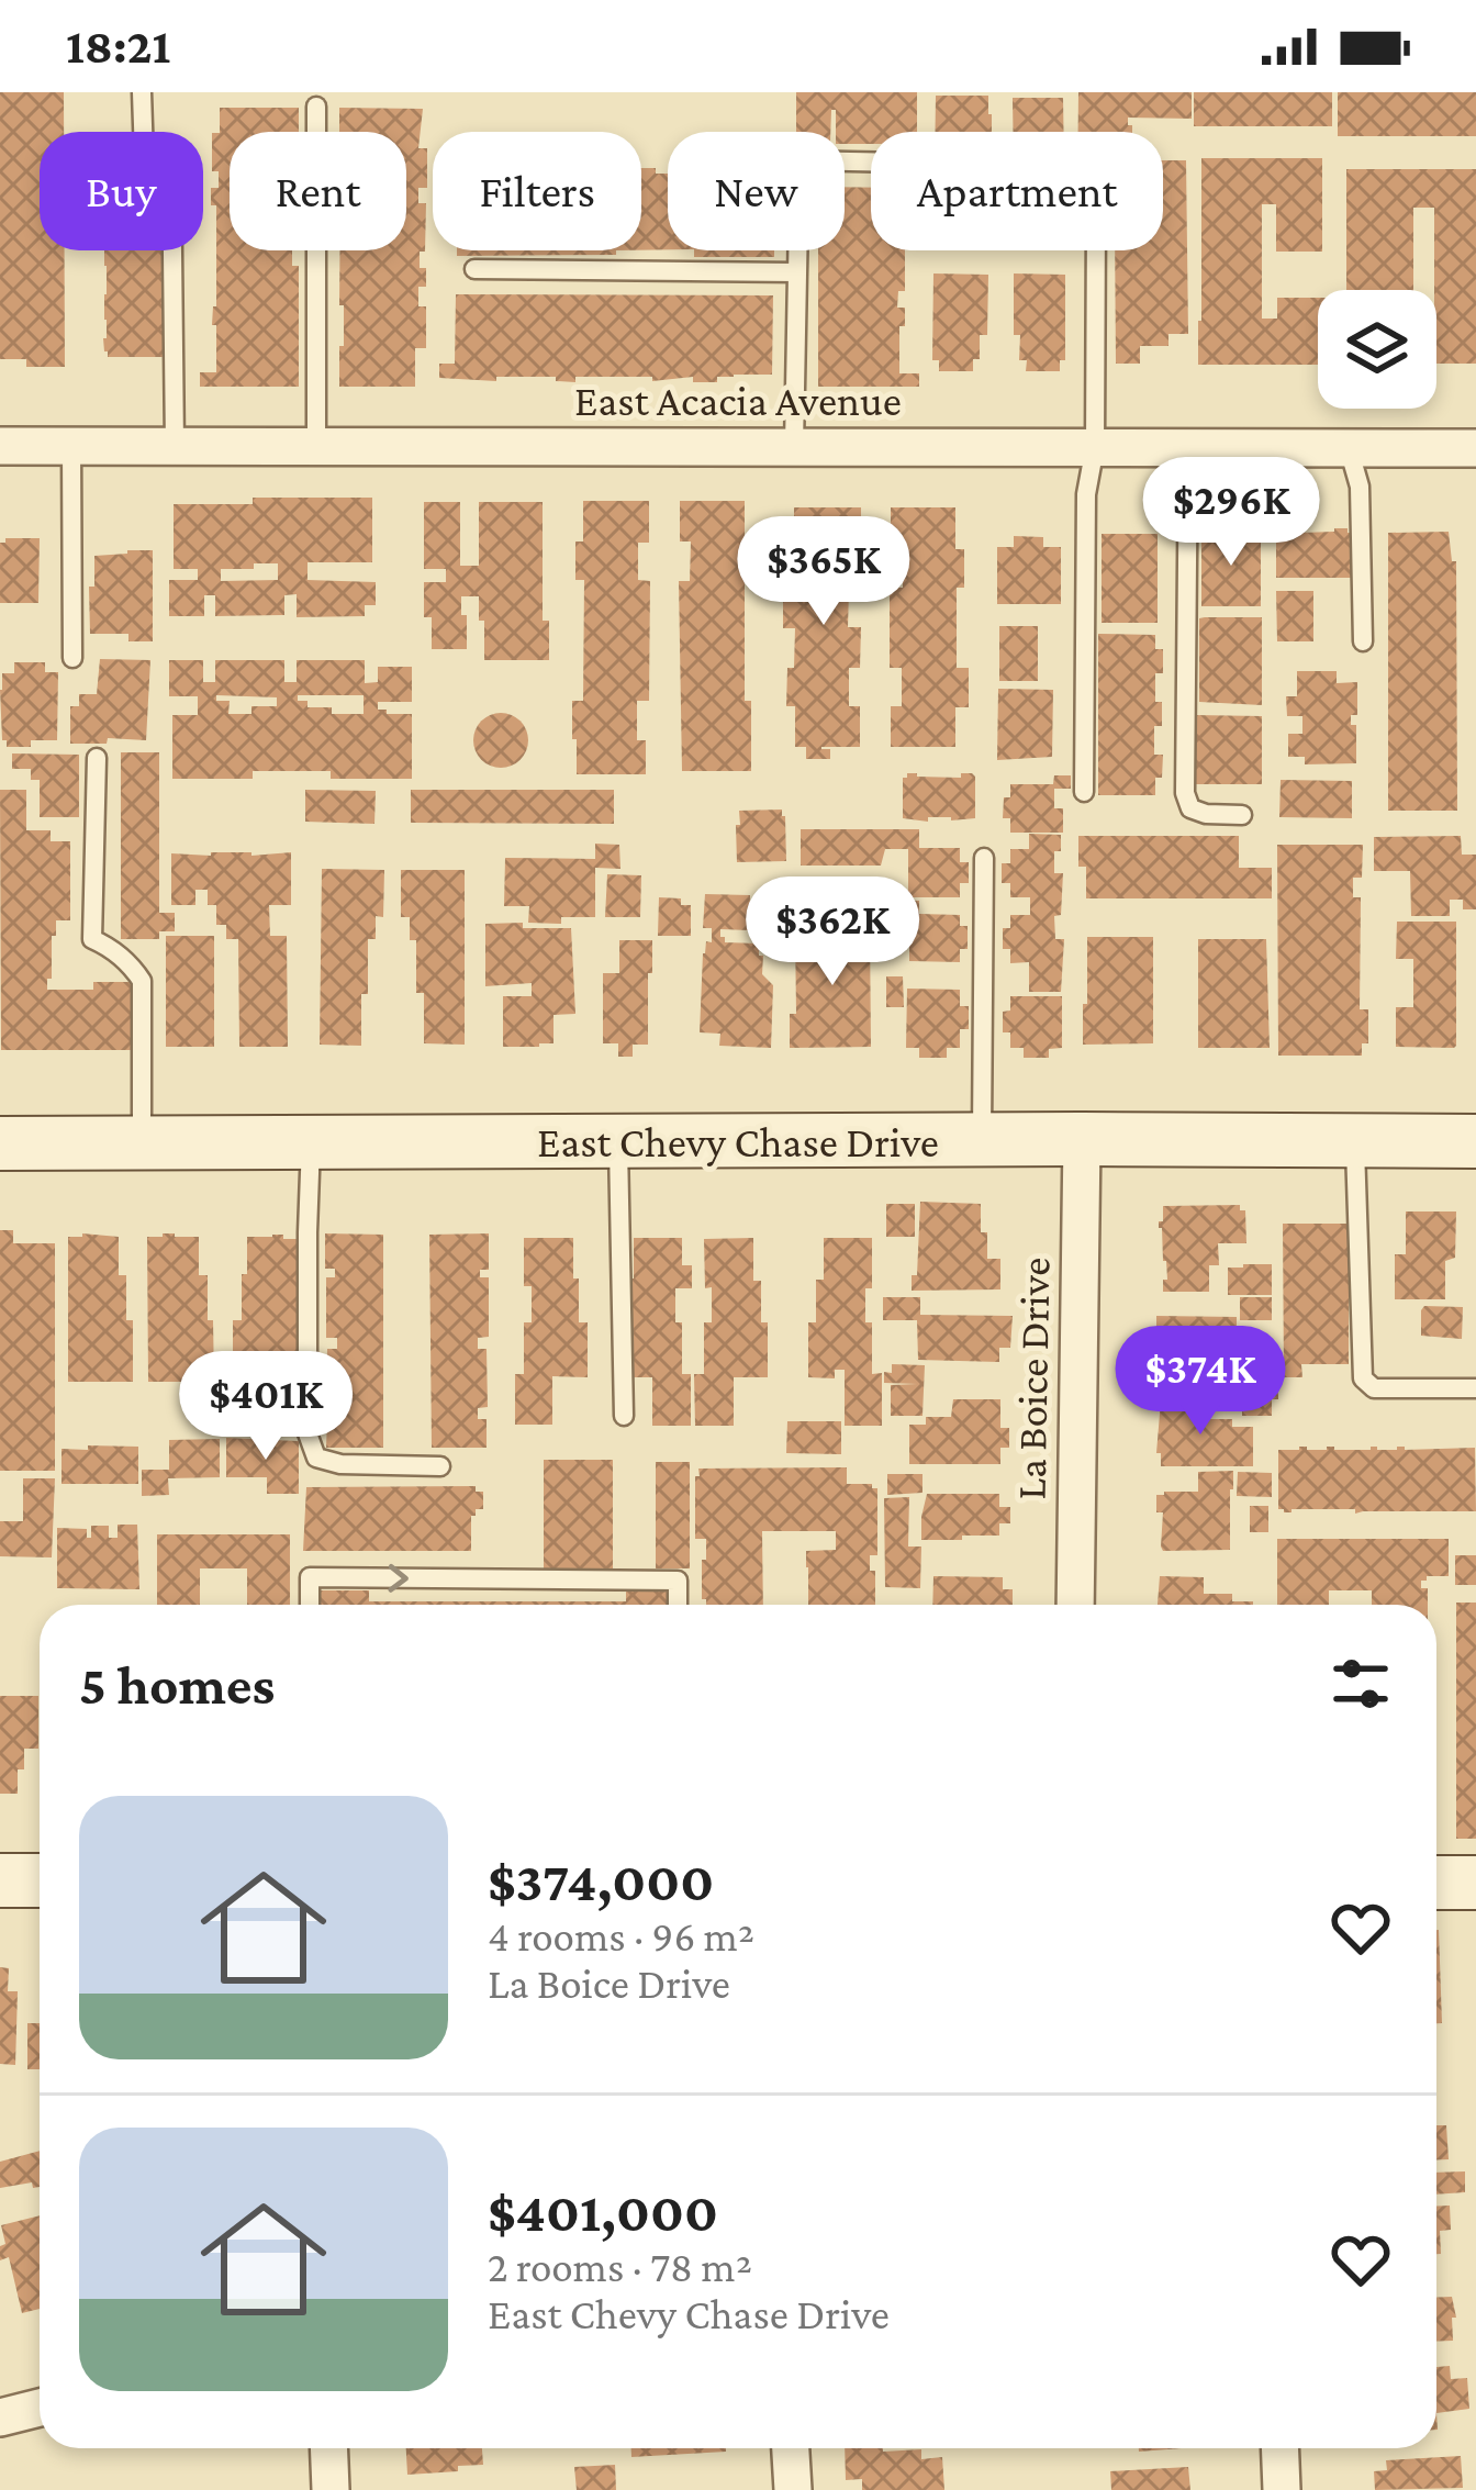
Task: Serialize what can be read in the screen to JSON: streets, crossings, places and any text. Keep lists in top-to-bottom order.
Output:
{
  "streets": {
    "main road": ["East Chevy Chase Drive"],
    "street": ["East Acacia Avenue", "La Boice Drive"]
  },
  "crossings": [
    ["East Chevy Chase Drive", "La Boice Drive"]
  ],
  "page": {
    "status": "18:21",
    "chip": [
      "Buy",
      "Rent",
      "Filters",
      "New",
      "Apartment"
    ],
    "price": [
      "$296K",
      "$365K",
      "$362K",
      "$374K",
      "$401K"
    ],
    "heading": "5 homes",
    "list": [
      {
        "name": "$374,000",
        "note": "4 rooms · 96 m² · La Boice Drive"
      },
      {
        "name": "$401,000",
        "note": "2 rooms · 78 m² · East Chevy Chase Drive"
      }
    ]
  }
}
